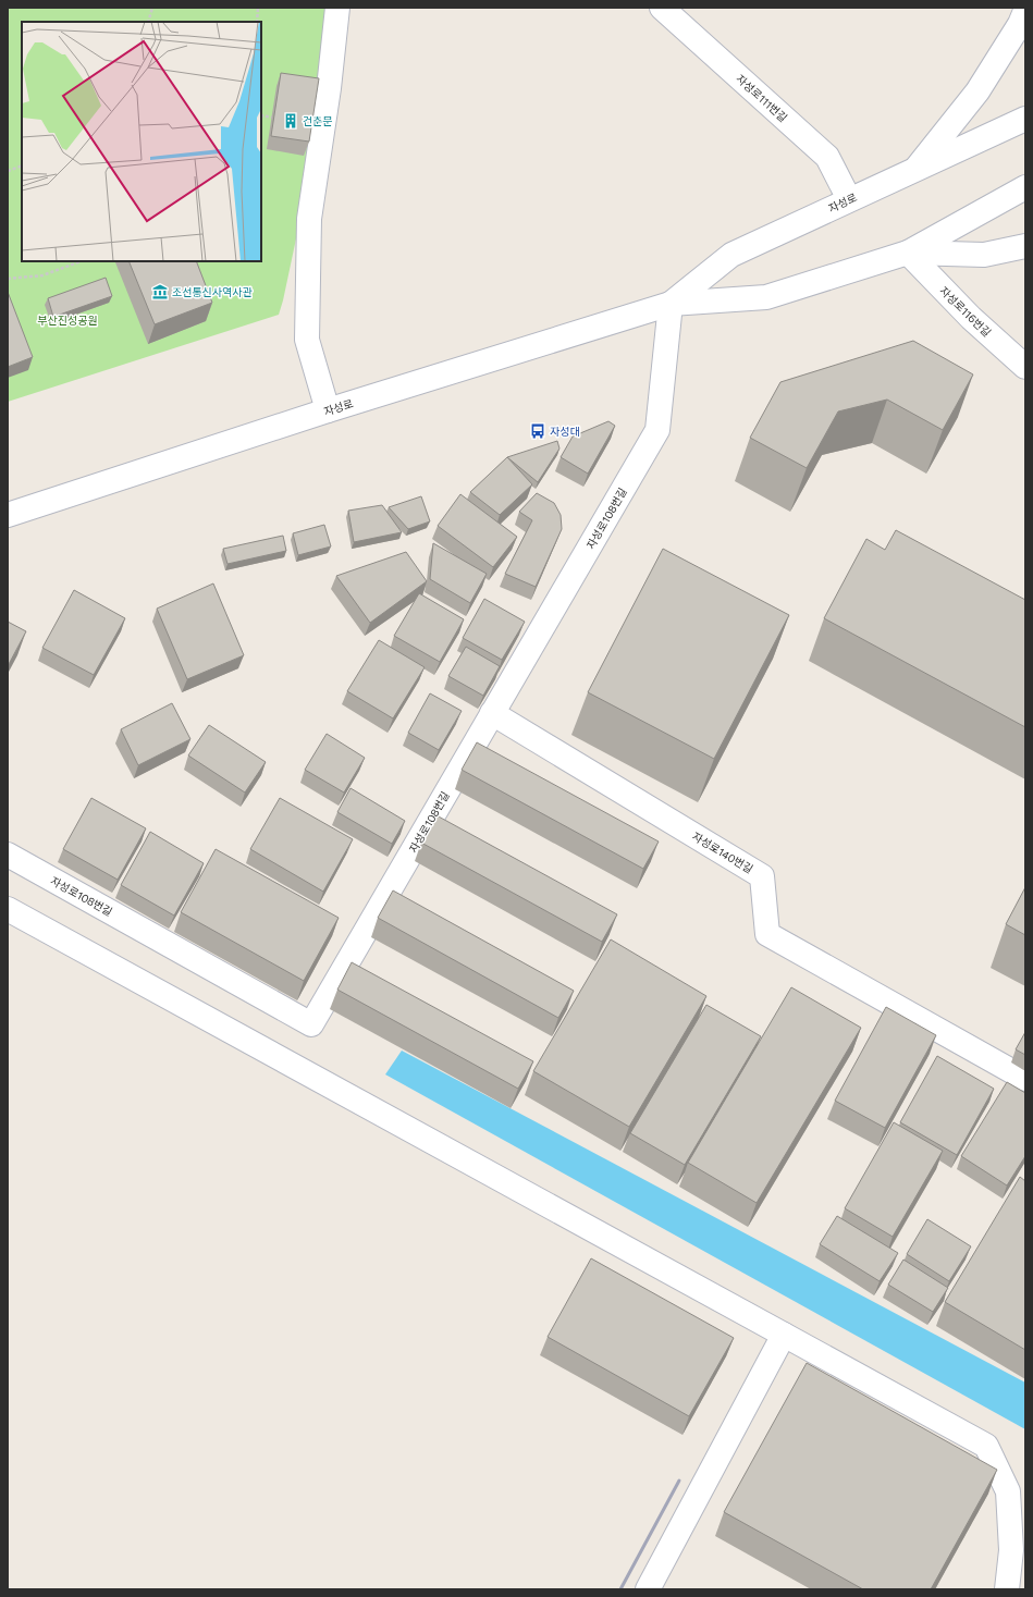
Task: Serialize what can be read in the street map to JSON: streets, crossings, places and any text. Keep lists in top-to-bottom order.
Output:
{
  "streets": {
    "street": [
      "자성로111번길",
      "자성로",
      "자성로116번길",
      "자성로108번길",
      "자성로140번길"
    ]
  },
  "crossings": [
    ["자성로111번길", "자성로"],
    ["자성로", "자성로116번길"],
    ["자성로", "자성로108번길"],
    ["자성로108번길", "자성로140번길"]
  ],
  "parks": ["부산진성공원"],
  "places": {
    "building": ["건춘문"],
    "museum": ["조선통신사역사관"],
    "bus stop": ["자성대"]
  }
}
